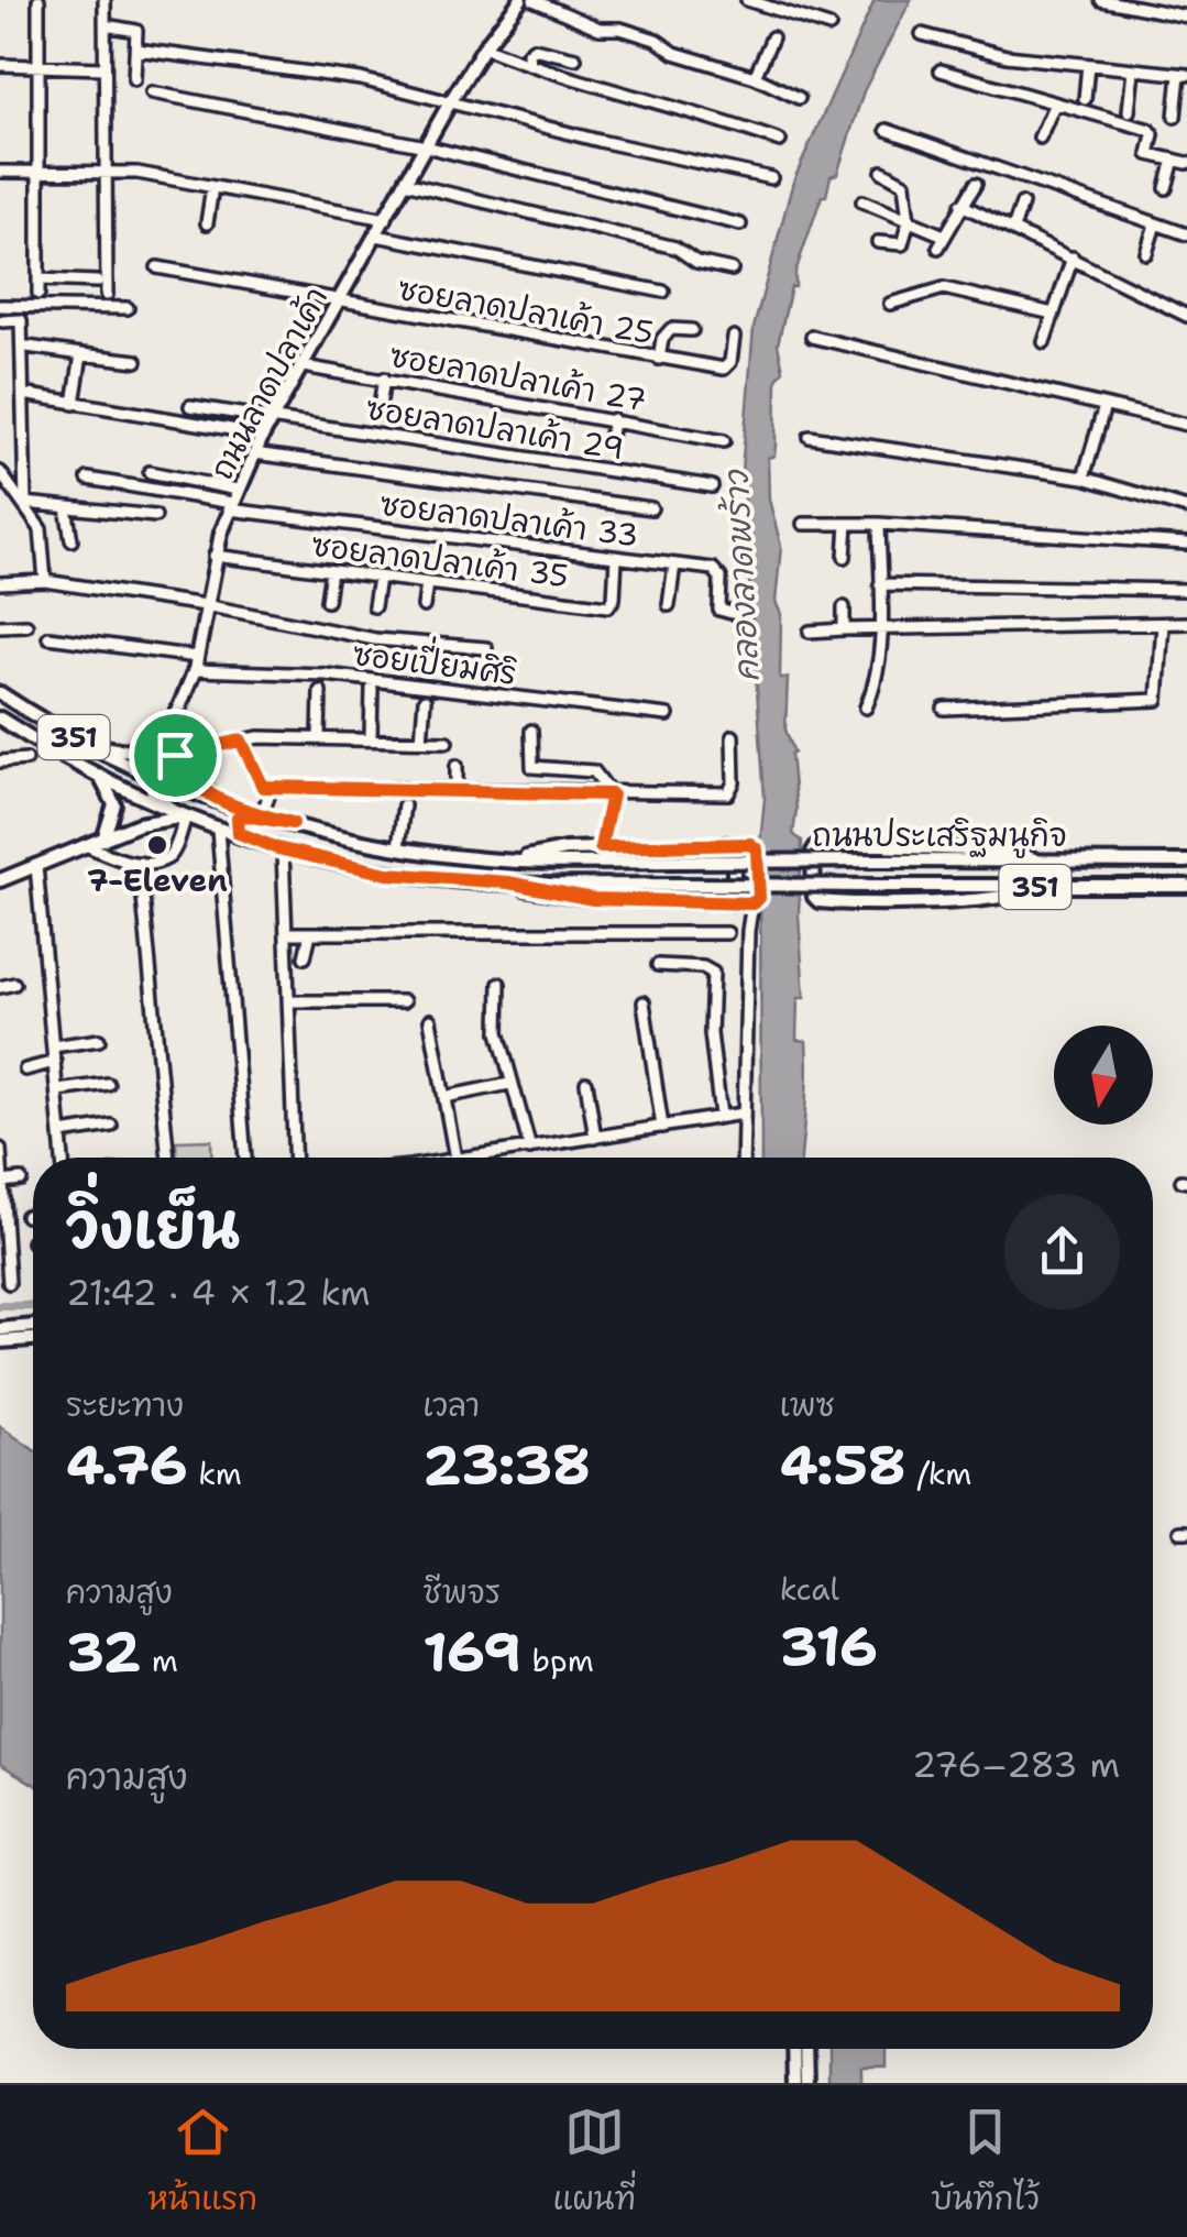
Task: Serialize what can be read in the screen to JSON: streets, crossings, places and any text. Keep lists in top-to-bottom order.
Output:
{
  "streets": {
    "main road": ["ถนนลาดปลาเค้า", "351", "ถนนประเสริฐมนูกิจ"],
    "street": [
      "ซอยลาดปลาเค้า 25",
      "ซอยลาดปลาเค้า 27",
      "ซอยลาดปลาเค้า 29",
      "ซอยลาดปลาเค้า 33",
      "ซอยลาดปลาเค้า 35",
      "ซอยเปี่ยมศิริ"
    ]
  },
  "crossings": [
    ["ซอยลาดปลาเค้า 25", "ถนนลาดปลาเค้า"],
    ["ซอยลาดปลาเค้า 27", "ถนนลาดปลาเค้า"],
    ["ถนนลาดปลาเค้า", "ซอยลาดปลาเค้า 29"],
    ["ถนนลาดปลาเค้า", "ซอยลาดปลาเค้า 33"],
    ["ถนนลาดปลาเค้า", "ซอยลาดปลาเค้า 35"],
    ["ถนนลาดปลาเค้า", "ซอยเปี่ยมศิริ"],
    ["ถนนลาดปลาเค้า", "ถนนประเสริฐมนูกิจ"],
    ["ซอยลาดปลาเค้า 33", "ซอยลาดปลาเค้า 35"]
  ],
  "water": ["คลองลาดพร้าว"],
  "places": ["7-Eleven"],
  "north": "bottom",
  "page": {
    "heading": ["วิ่งเย็น", "21:42 · 4 × 1.2 km"],
    "stats": [
      ["ระยะทาง", "4.76 km"],
      ["เวลา", "23:38"],
      ["เพซ", "4:58 /km"],
      ["ความสูง", "32 m"],
      ["ชีพจร", "169 bpm"],
      ["kcal", "316"]
    ],
    "chart": ["ความสูง", "276–283 m"],
    "tabs": ["หน้าแรก", "แผนที่", "บันทึกไว้"]
  }
}
